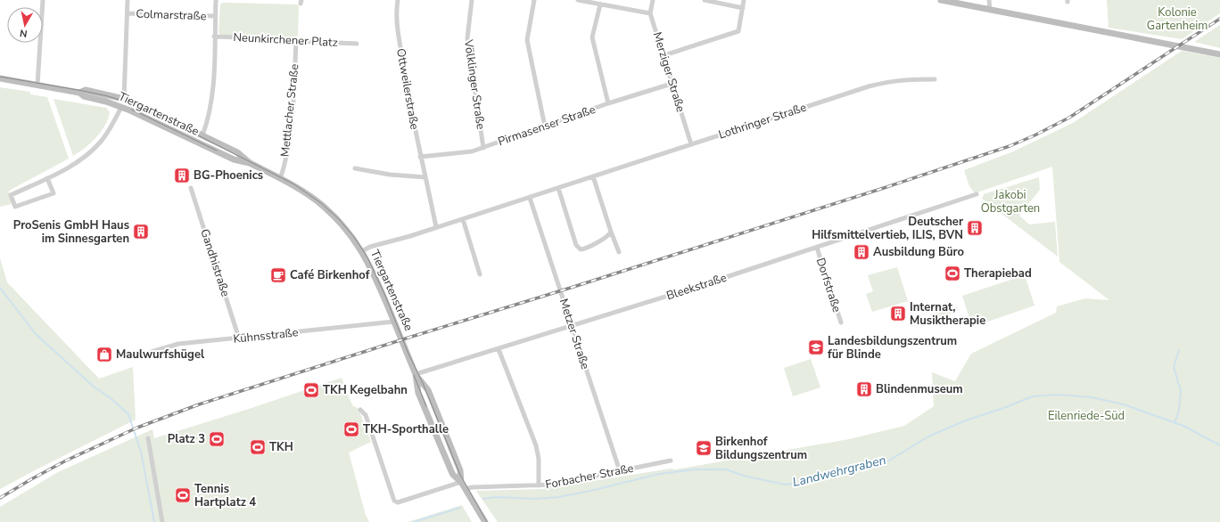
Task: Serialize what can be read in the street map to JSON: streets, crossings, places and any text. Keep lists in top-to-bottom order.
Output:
{
  "streets": {
    "main road": ["Tiergartenstraße"],
    "street": [
      "Colmarstraße",
      "Neunkirchener Platz",
      "Merziger Straße",
      "Völklinger Straße",
      "Ottweilerstraße",
      "Mettlacher Straße",
      "Lothringer Straße",
      "Pirmasenser Straße",
      "Gandhistraße",
      "Dorfstraße",
      "Bleekstraße",
      "Metzer Straße",
      "Kühnsstraße",
      "Forbacher Straße"
    ]
  },
  "crossings": [
    ["Neunkirchener Platz", "Mettlacher Straße"],
    ["Merziger Straße", "Lothringer Straße"],
    ["Merziger Straße", "Pirmasenser Straße"],
    ["Völklinger Straße", "Pirmasenser Straße"],
    ["Ottweilerstraße", "Lothringer Straße"],
    ["Ottweilerstraße", "Pirmasenser Straße"],
    ["Mettlacher Straße", "Tiergartenstraße"],
    ["Tiergartenstraße", "Lothringer Straße"],
    ["Tiergartenstraße", "Bleekstraße"],
    ["Tiergartenstraße", "Kühnsstraße"],
    ["Lothringer Straße", "Metzer Straße"],
    ["Gandhistraße", "Kühnsstraße"],
    ["Dorfstraße", "Bleekstraße"],
    ["Bleekstraße", "Metzer Straße"],
    ["Metzer Straße", "Forbacher Straße"]
  ],
  "water": ["Landwehrgraben"],
  "parks": ["Kolonie Gartenheim", "Jakobi Obstgarten", "Eilenriede-Süd"],
  "places": {
    "building": [
      "BG-Phoenics",
      "Deutscher Hilfsmittelvertieb, ILIS, BVN",
      "ProSenis GmbH Haus im Sinnesgarten",
      "Ausbildung Büro",
      "Internat, Musiktherapie",
      "Blindenmuseum"
    ],
    "sports": [
      "Therapiebad",
      "TKH Kegelbahn",
      "TKH-Sporthalle",
      "Platz 3",
      "TKH",
      "Tennis Hartplatz 4"
    ],
    "cafe": ["Café Birkenhof"],
    "school or university": ["Landesbildungszentrum für Blinde", "Birkenhof Bildungszentrum"],
    "shop": ["Maulwurfshügel"]
  },
  "north": "bottom"
}
